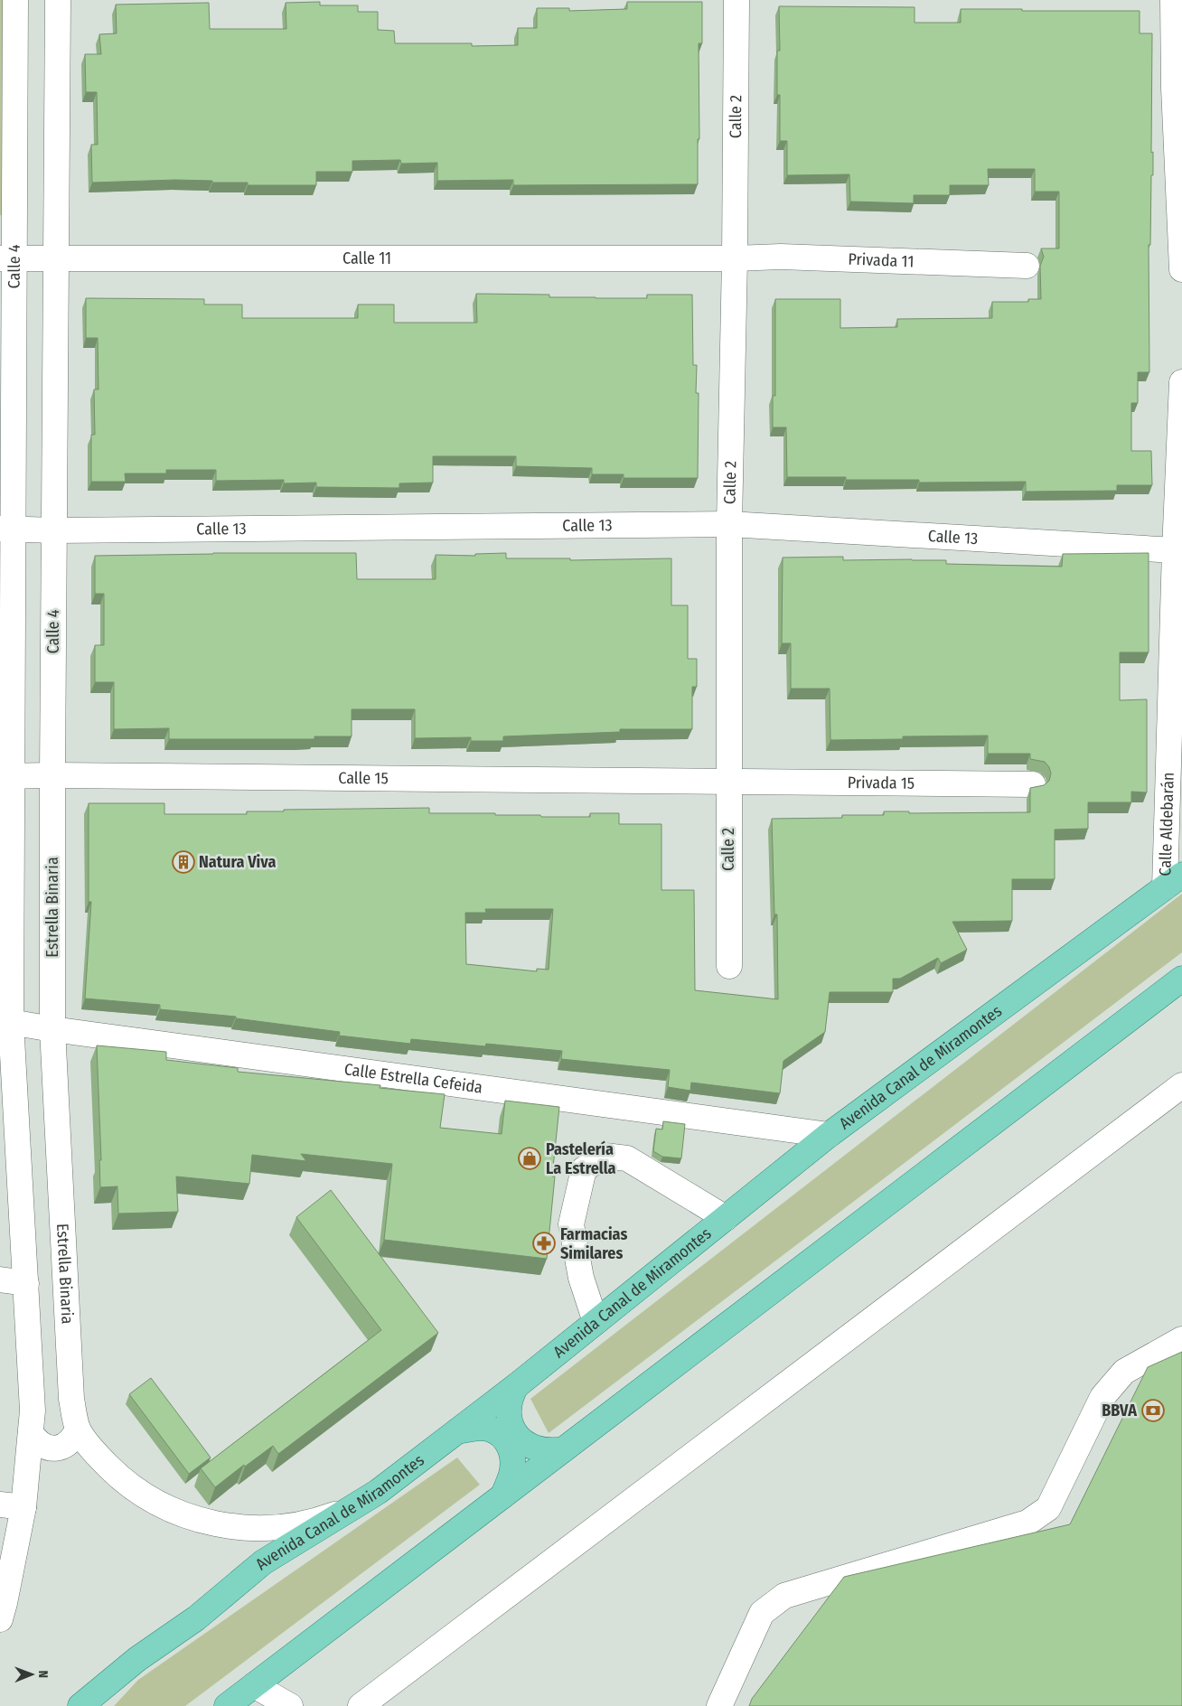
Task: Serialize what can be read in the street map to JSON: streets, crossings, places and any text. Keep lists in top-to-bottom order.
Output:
{
  "streets": {
    "main road": ["Avenida Canal de Miramontes"],
    "street": [
      "Calle 2",
      "Calle 11",
      "Privada 11",
      "Calle 4",
      "Calle 13",
      "Calle 15",
      "Privada 15",
      "Calle Aldebarán",
      "Estrella Binaria",
      "Calle Estrella Cefeida"
    ]
  },
  "crossings": [
    ["Calle 2", "Calle 11"],
    ["Calle 2", "Privada 11"],
    ["Calle 2", "Calle 13"],
    ["Calle 2", "Calle 15"],
    ["Calle 2", "Privada 15"],
    ["Calle 11", "Privada 11"],
    ["Calle 11", "Calle 4"],
    ["Calle 4", "Calle 13"],
    ["Calle 4", "Calle 15"],
    ["Calle 4", "Estrella Binaria"],
    ["Calle 13", "Calle Aldebarán"],
    ["Calle 15", "Privada 15"],
    ["Calle 15", "Estrella Binaria"],
    ["Calle Aldebarán", "Avenida Canal de Miramontes"],
    ["Estrella Binaria", "Avenida Canal de Miramontes"],
    ["Estrella Binaria", "Calle Estrella Cefeida"],
    ["Avenida Canal de Miramontes", "Calle Estrella Cefeida"]
  ],
  "places": {
    "building": ["Natura Viva"],
    "shop": ["Pastelería La Estrella"],
    "pharmacy": ["Farmacias Similares"],
    "bank": ["BBVA"]
  },
  "north": "right"
}
